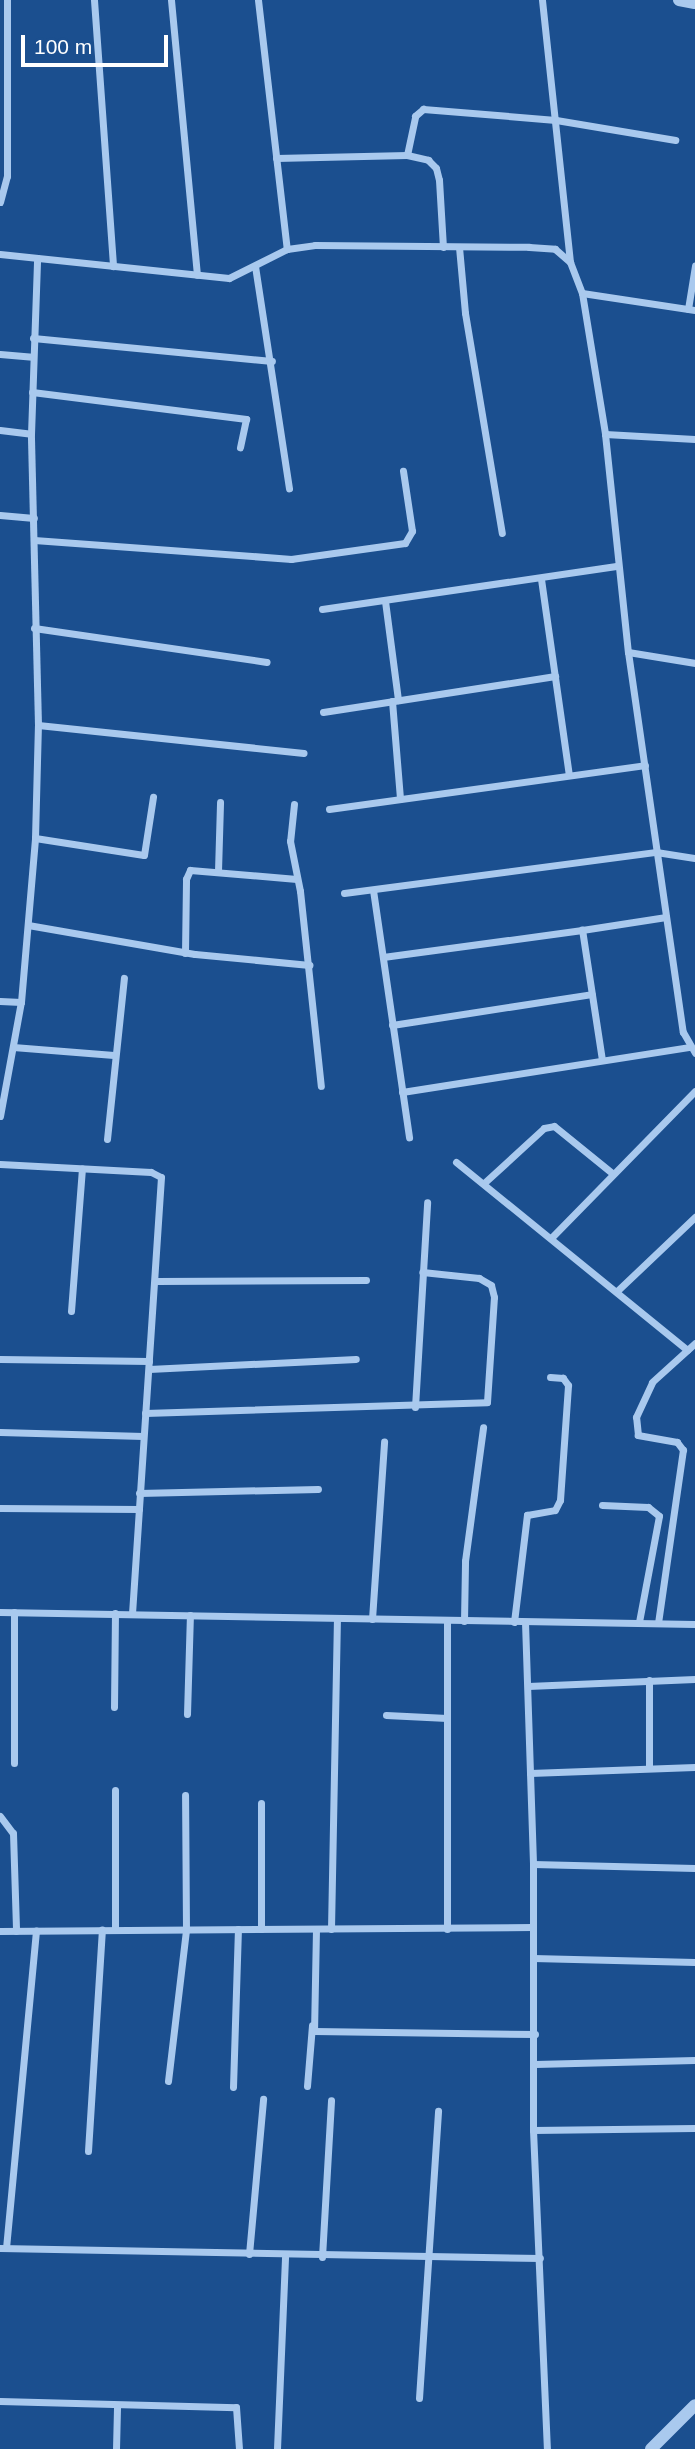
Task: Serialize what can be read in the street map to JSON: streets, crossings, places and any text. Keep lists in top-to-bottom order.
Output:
{
  "scale_bar": "100 m"
}
